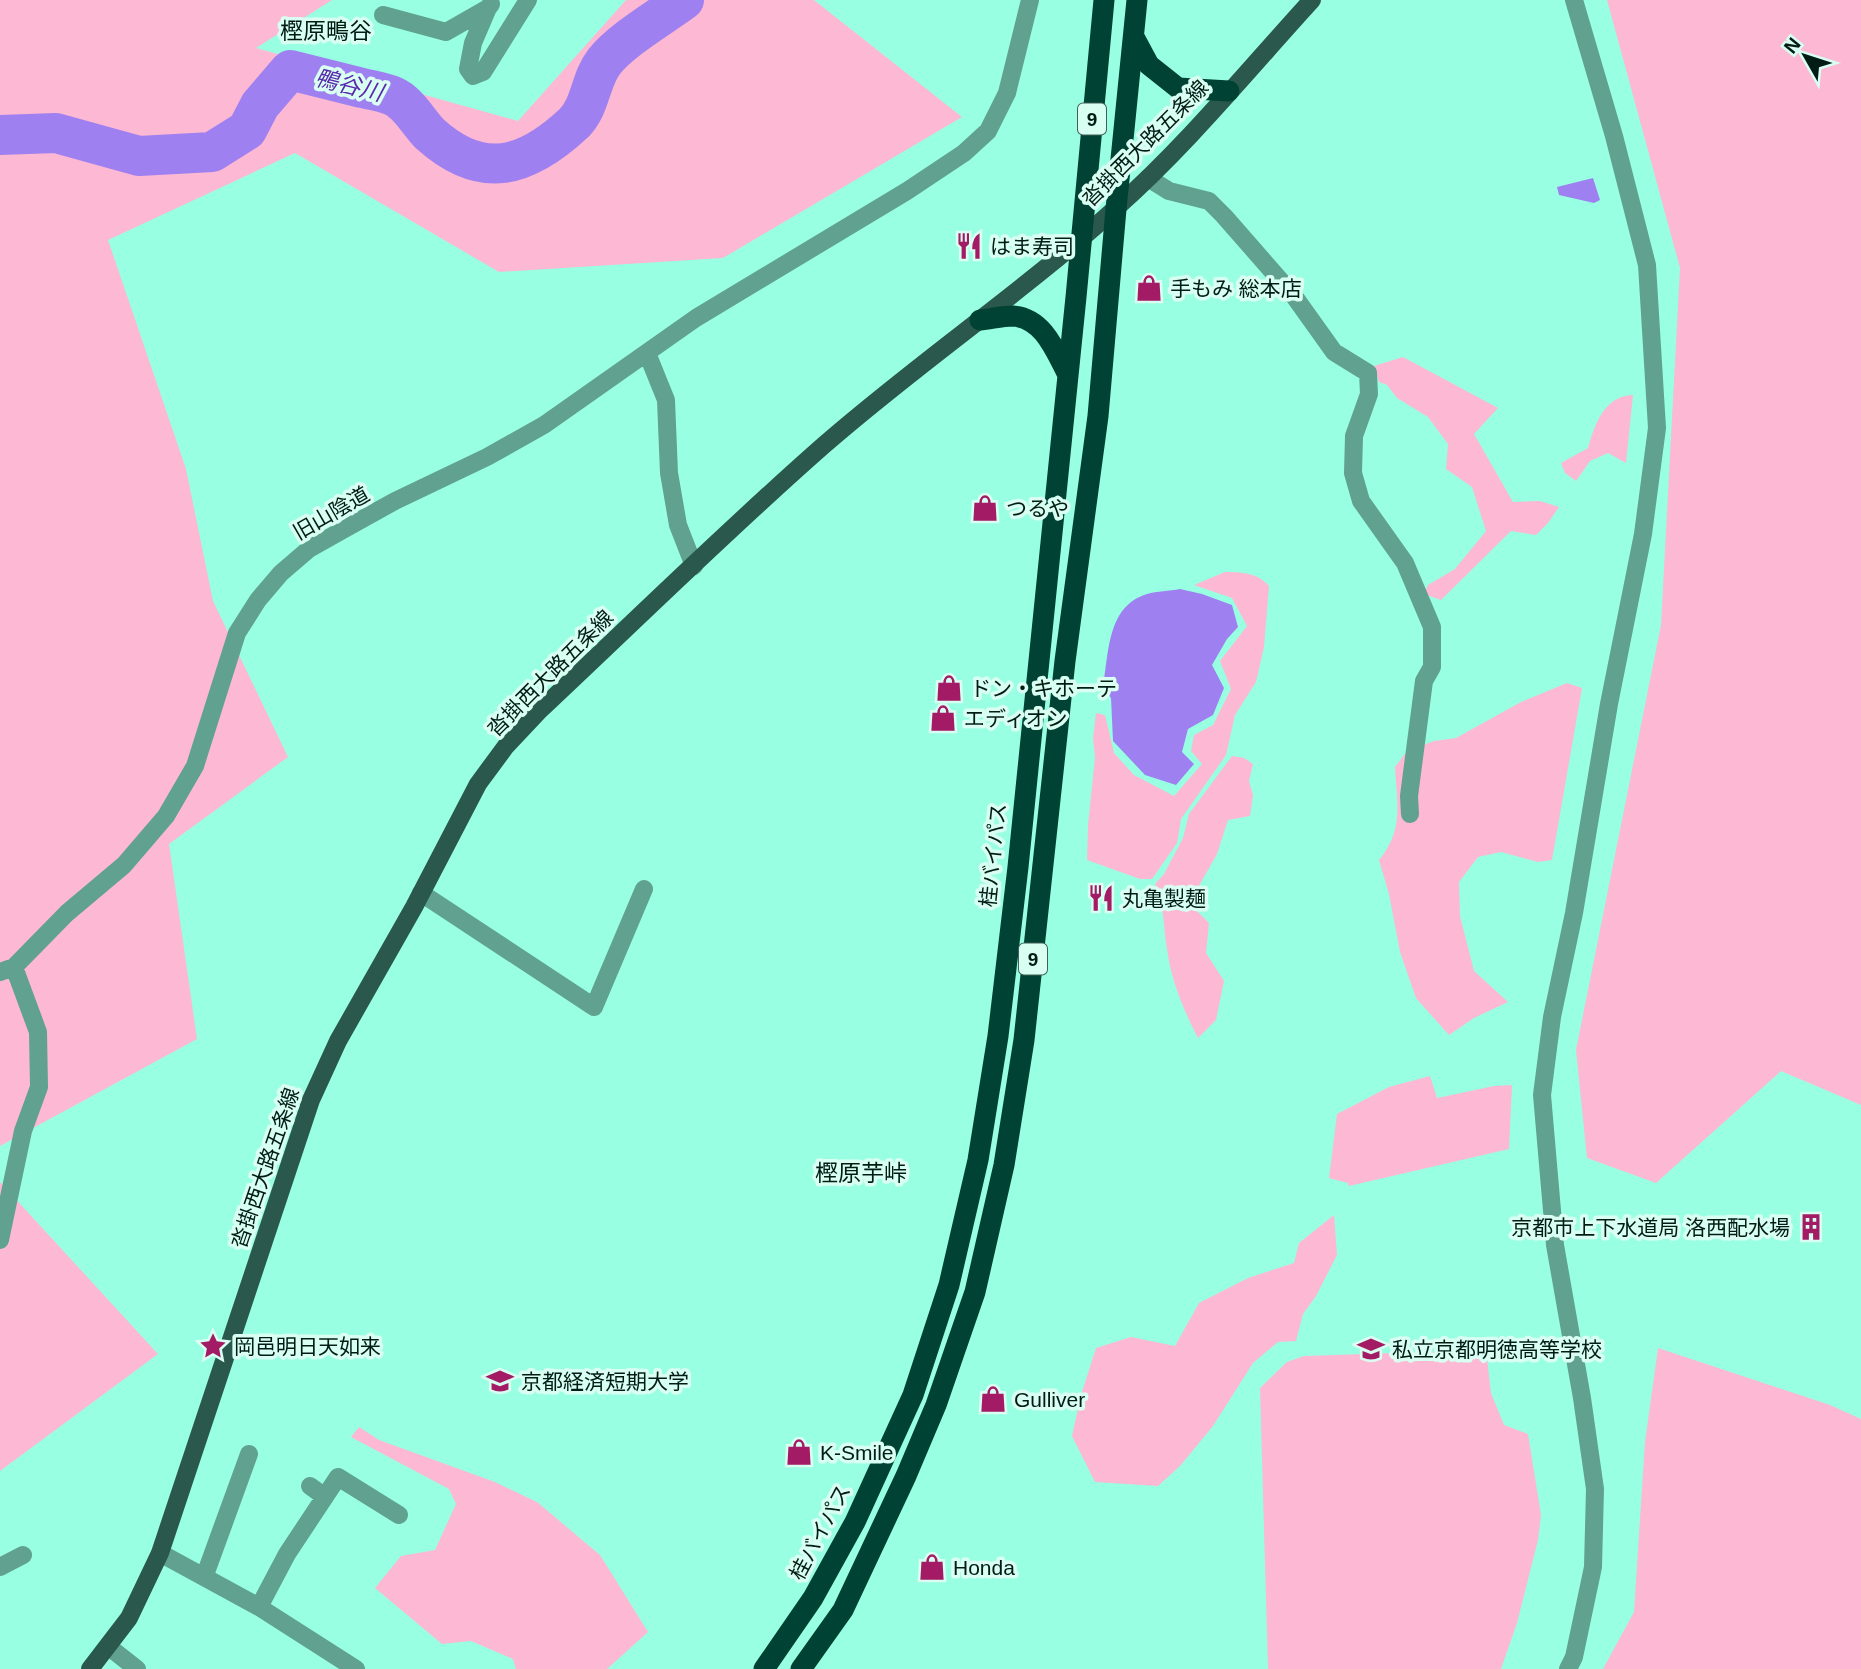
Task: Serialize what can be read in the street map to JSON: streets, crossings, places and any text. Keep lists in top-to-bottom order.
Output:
{
  "streets": {
    "highway": ["9", "桂バイパス"],
    "main road": ["沓掛西大路五条線"],
    "street": ["旧山陰道"]
  },
  "crossings": [
    ["9", "沓掛西大路五条線"],
    ["沓掛西大路五条線", "桂バイパス"]
  ],
  "districts": ["樫原鴫谷", "樫原芋峠"],
  "water": ["鴨谷川"],
  "places": {
    "restaurant": ["はま寿司", "丸亀製麺"],
    "shop": [
      "手もみ 総本店",
      "つるや",
      "ドン・キホーテ",
      "エディオン",
      "Gulliver",
      "K-Smile",
      "Honda"
    ],
    "building": ["京都市上下水道局 洛西配水場"],
    "place": ["岡邑明日天如来"],
    "school or university": ["私立京都明徳高等学校", "京都経済短期大学"]
  },
  "north": "top left"
}
